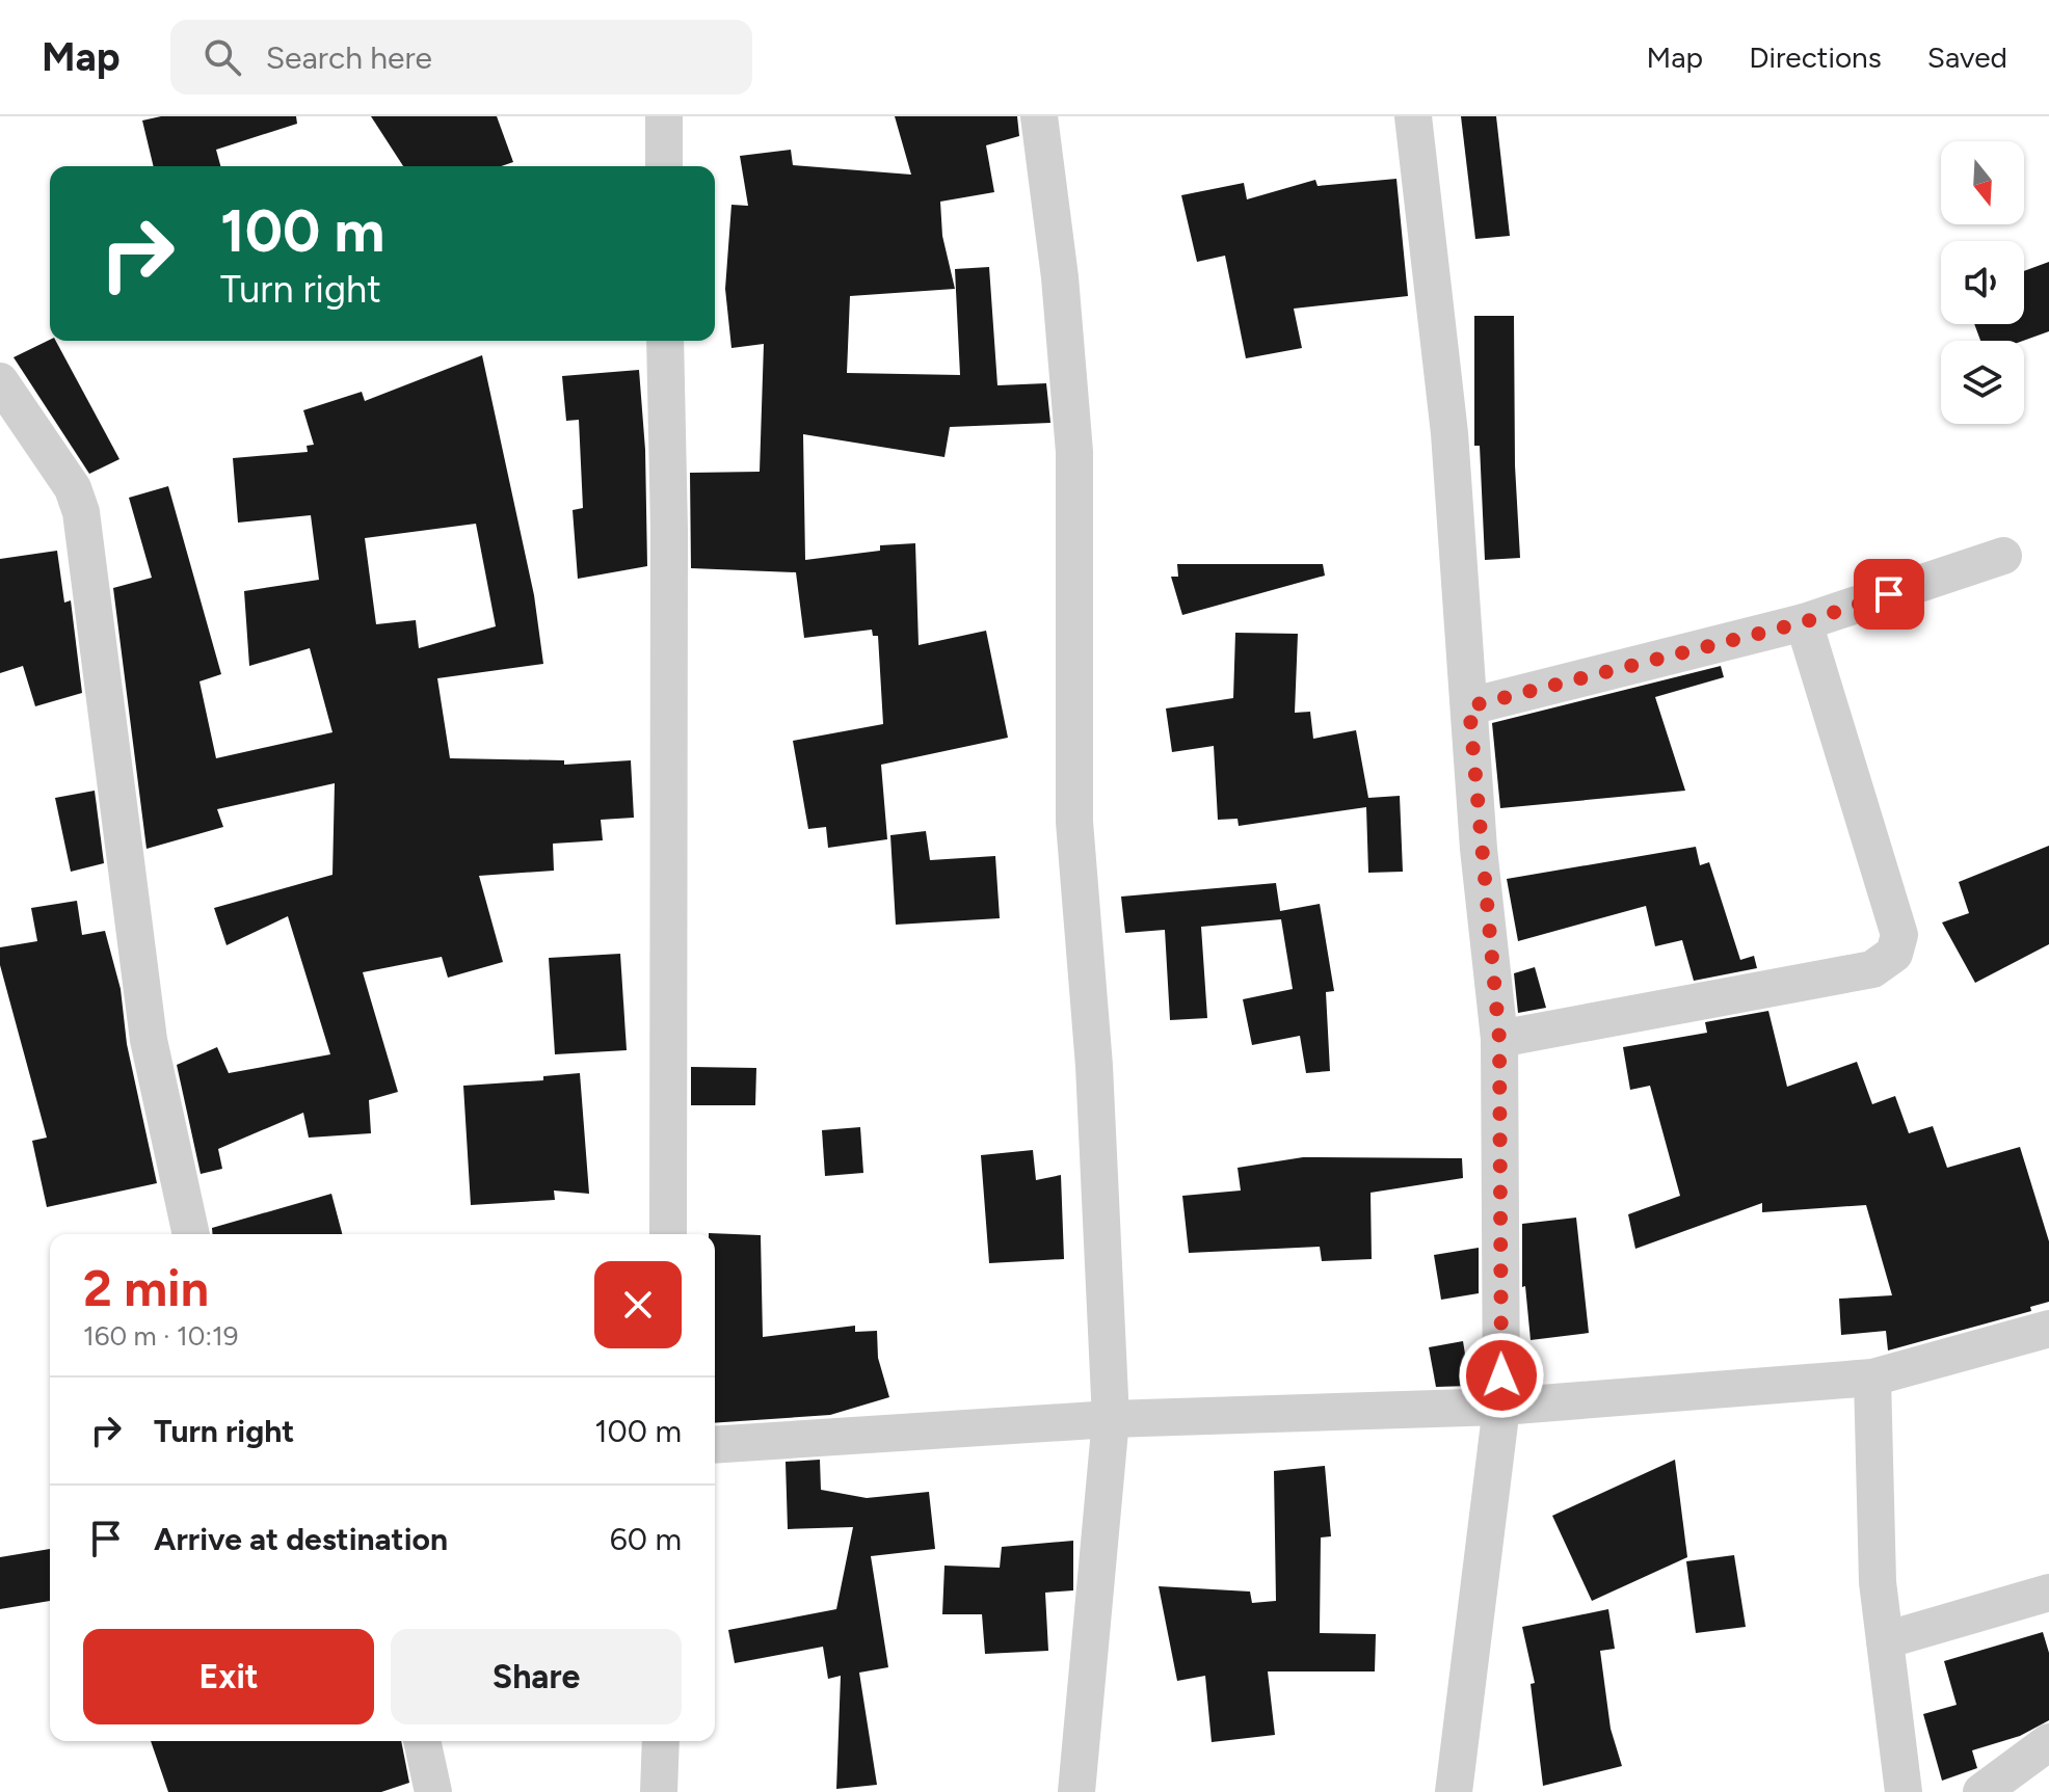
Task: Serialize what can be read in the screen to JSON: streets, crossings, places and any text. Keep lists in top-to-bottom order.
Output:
{
  "north": "bottom",
  "page": {
    "header": "Map",
    "search": "Search here",
    "nav": ["Map", "Directions", "Saved"],
    "turn": ["100 m", "Turn right"],
    "heading": ["2 min", "160 m · 10:19"],
    "list": [
      {
        "name": "Turn right",
        "value": "100 m"
      },
      {
        "name": "Arrive at destination",
        "value": "60 m"
      }
    ],
    "buttons": ["Exit", "Share"]
  }
}
